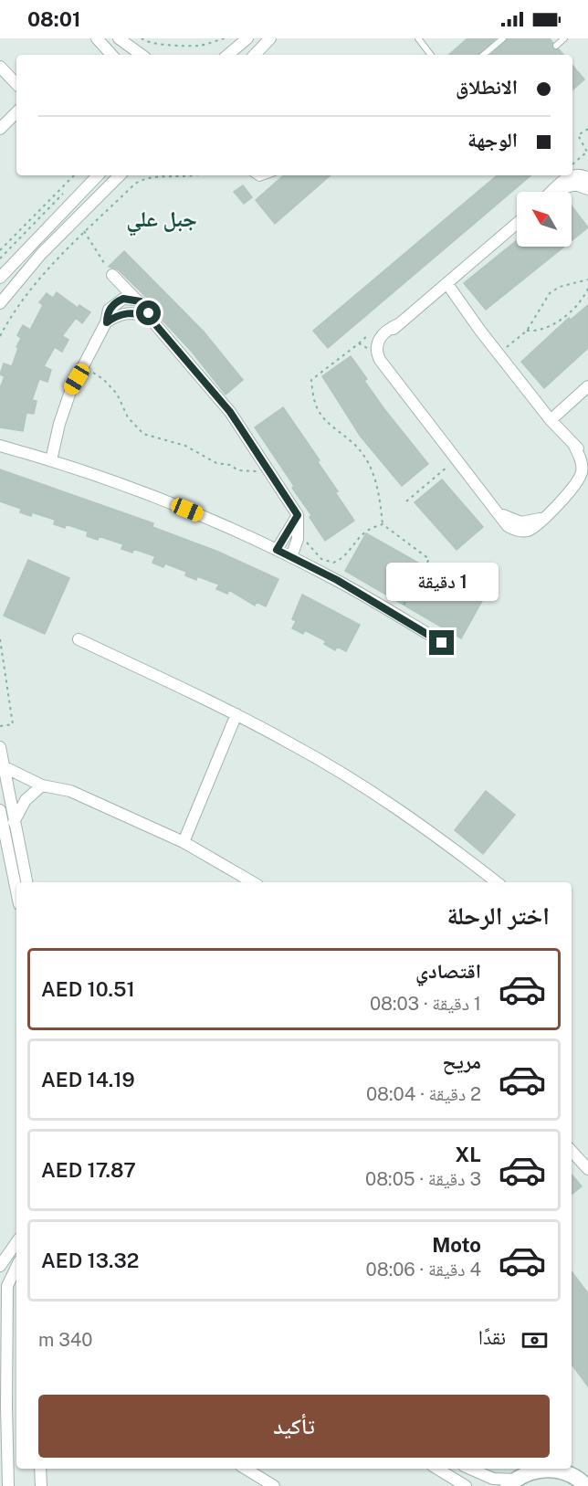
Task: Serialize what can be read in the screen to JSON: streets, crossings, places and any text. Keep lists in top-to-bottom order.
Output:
{
  "districts": ["جبل علي"],
  "north": "top left",
  "page": {
    "status": "08:01",
    "banner": ["الانطلاق", "الوجهة"],
    "bubble": "1 دقيقة",
    "heading": "اختر الرحلة",
    "list": [
      {
        "name": "اقتصادي",
        "note": "1 دقيقة · 08:03",
        "value": "AED 10.51"
      },
      {
        "name": "مريح",
        "note": "2 دقيقة · 08:04",
        "value": "AED 14.19"
      },
      {
        "name": "XL",
        "note": "3 دقيقة · 08:05",
        "value": "AED 17.87"
      },
      {
        "name": "Moto",
        "note": "4 دقيقة · 08:06",
        "value": "AED 13.32"
      }
    ],
    "pay": ["نقدًا", "340 m"],
    "buttons": "تأكيد"
  }
}
